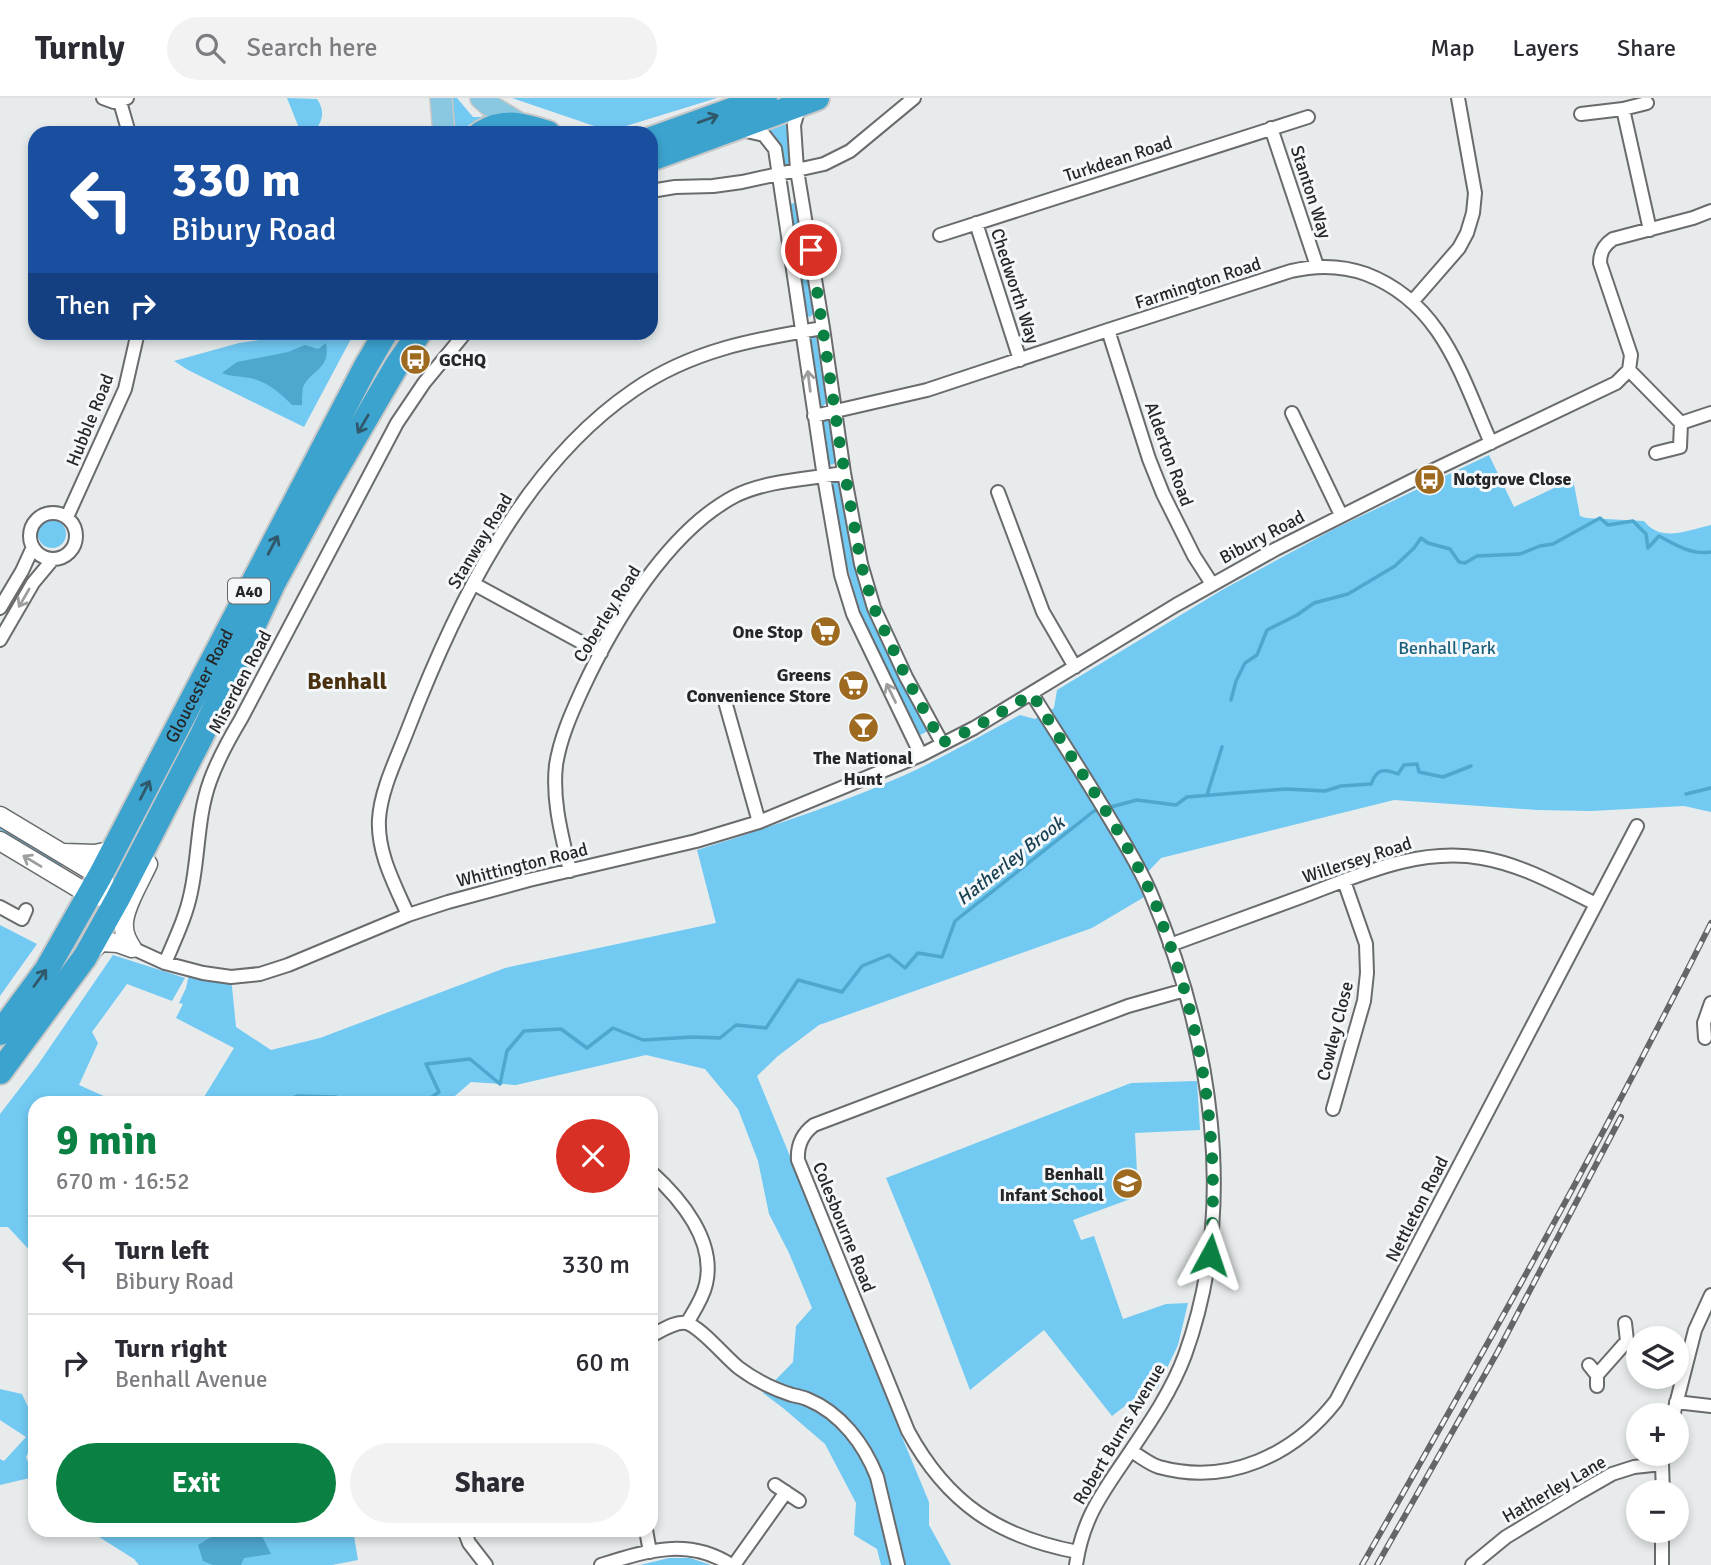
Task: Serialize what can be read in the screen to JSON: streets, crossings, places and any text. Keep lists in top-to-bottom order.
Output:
{
  "streets": {
    "highway": ["A40", "Gloucester Road"],
    "street": [
      "Turkdean Road",
      "Stanton Way",
      "Farmington Road",
      "Chedworth Way",
      "Hubble Road",
      "Alderton Road",
      "Bibury Road",
      "Stanway Road",
      "Coberley Road",
      "Miserden Road",
      "Willersey Road",
      "Whittington Road",
      "Cowley Close",
      "Nettleton Road",
      "Colesbourne Road",
      "Robert Burns Avenue",
      "Hatherley Lane"
    ]
  },
  "crossings": [
    ["Turkdean Road", "Stanton Way"],
    ["Turkdean Road", "Chedworth Way"],
    ["Stanton Way", "Farmington Road"],
    ["Farmington Road", "Chedworth Way"],
    ["Farmington Road", "Alderton Road"],
    ["Farmington Road", "Bibury Road"],
    ["Alderton Road", "Bibury Road"],
    ["Bibury Road", "Whittington Road"],
    ["Bibury Road", "Robert Burns Avenue"],
    ["Stanway Road", "Whittington Road"],
    ["A40", "Gloucester Road"],
    ["Coberley Road", "Whittington Road"],
    ["Miserden Road", "Whittington Road"],
    ["Willersey Road", "Cowley Close"],
    ["Willersey Road", "Nettleton Road"],
    ["Willersey Road", "Robert Burns Avenue"],
    ["Nettleton Road", "Robert Burns Avenue"],
    ["Colesbourne Road", "Robert Burns Avenue"]
  ],
  "districts": ["Benhall"],
  "water": ["Hatherley Brook"],
  "parks": ["Benhall Park"],
  "places": {
    "bus stop": ["GCHQ", "Notgrove Close"],
    "supermarket": ["One Stop", "Greens Convenience Store"],
    "bar": ["The National Hunt"],
    "school or university": ["Benhall Infant School"]
  },
  "page": {
    "header": "Turnly",
    "search": "Search here",
    "nav": ["Map", "Layers", "Share"],
    "turn": ["330 m", "Bibury Road"],
    "then": "Then",
    "heading": ["9 min", "670 m · 16:52"],
    "list": [
      {
        "name": "Turn left",
        "note": "Bibury Road",
        "value": "330 m"
      },
      {
        "name": "Turn right",
        "note": "Benhall Avenue",
        "value": "60 m"
      }
    ],
    "map_buttons": ["+", "−"],
    "buttons": ["Exit", "Share"]
  }
}
